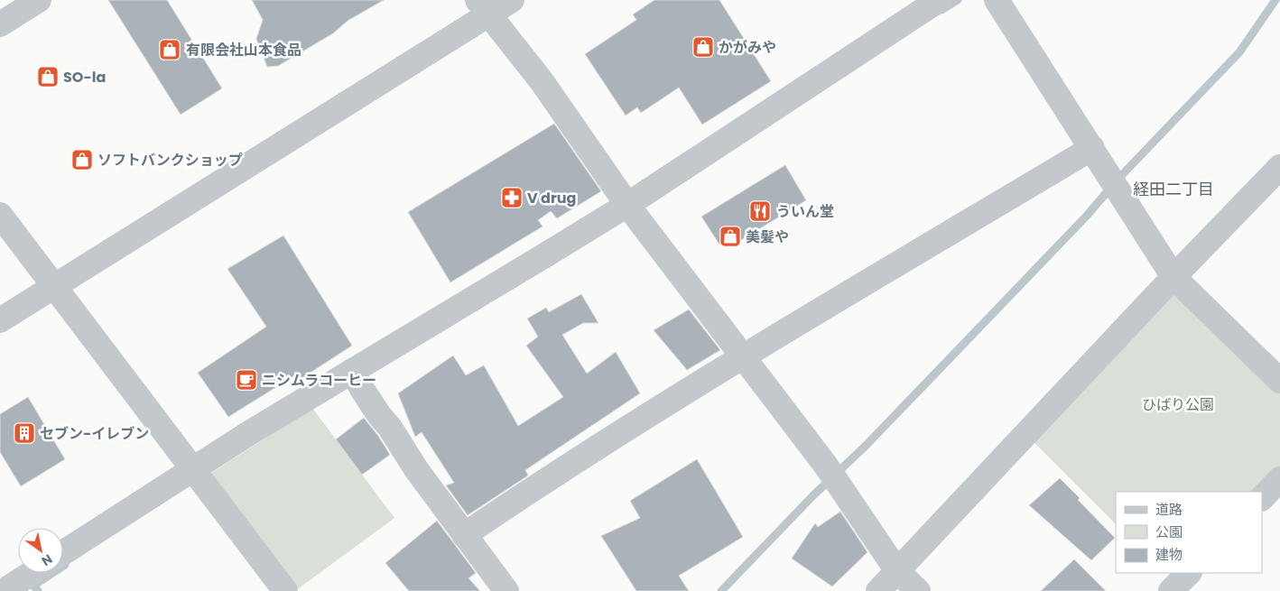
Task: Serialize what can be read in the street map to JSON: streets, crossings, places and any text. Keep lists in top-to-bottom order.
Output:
{
  "districts": ["経田二丁目"],
  "parks": ["ひばり公園"],
  "places": {
    "shop": [
      "かがみや",
      "有限会社山本食品",
      "SO-la",
      "ソフトバンクショップ",
      "美髪や"
    ],
    "pharmacy": ["V drug"],
    "restaurant": ["ういん堂"],
    "cafe": ["ニシムラコーヒー"],
    "building": ["セブン-イレブン"]
  },
  "legend": ["道路", "公園", "建物"],
  "north": "bottom right"
}
